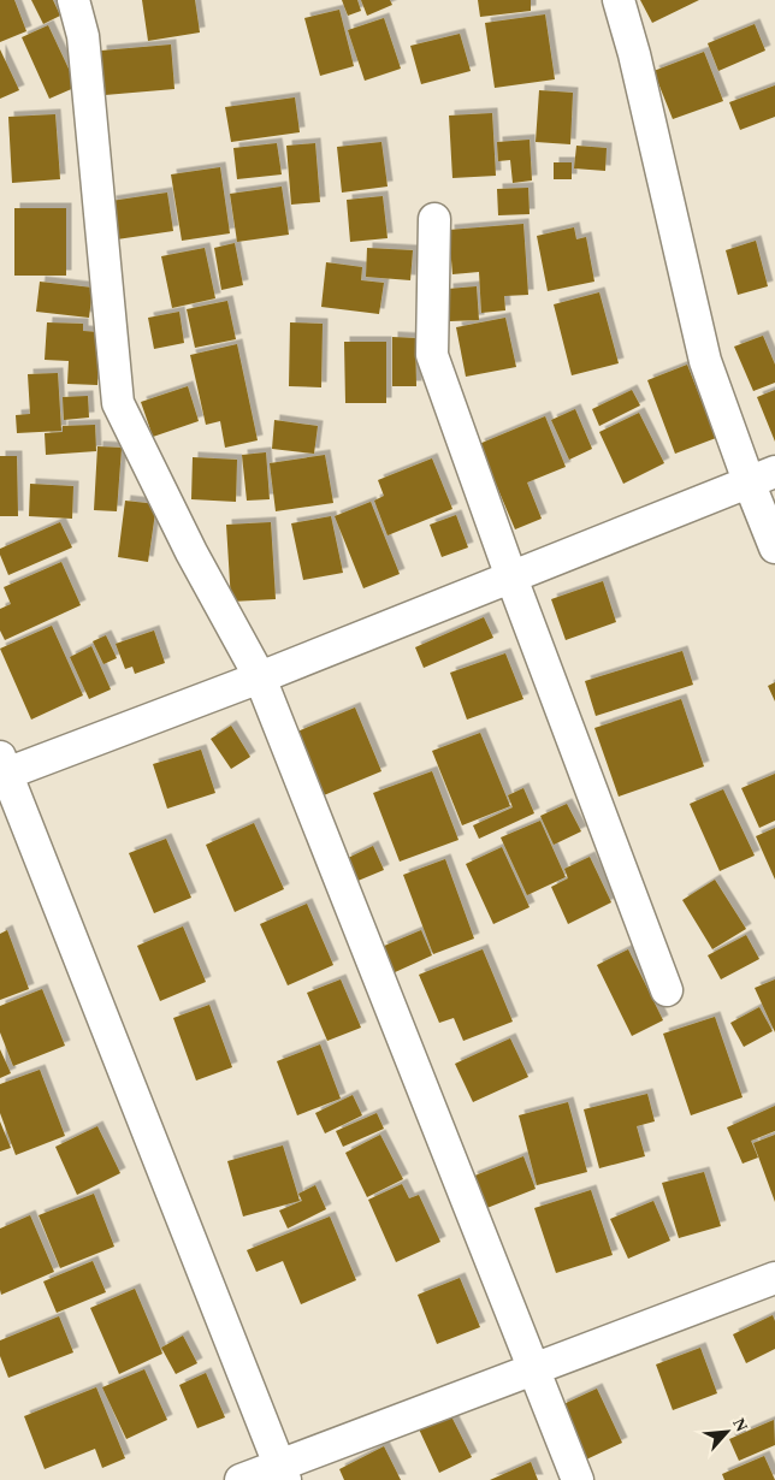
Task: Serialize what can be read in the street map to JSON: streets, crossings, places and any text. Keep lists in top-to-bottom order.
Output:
{
  "north": "top right"
}
